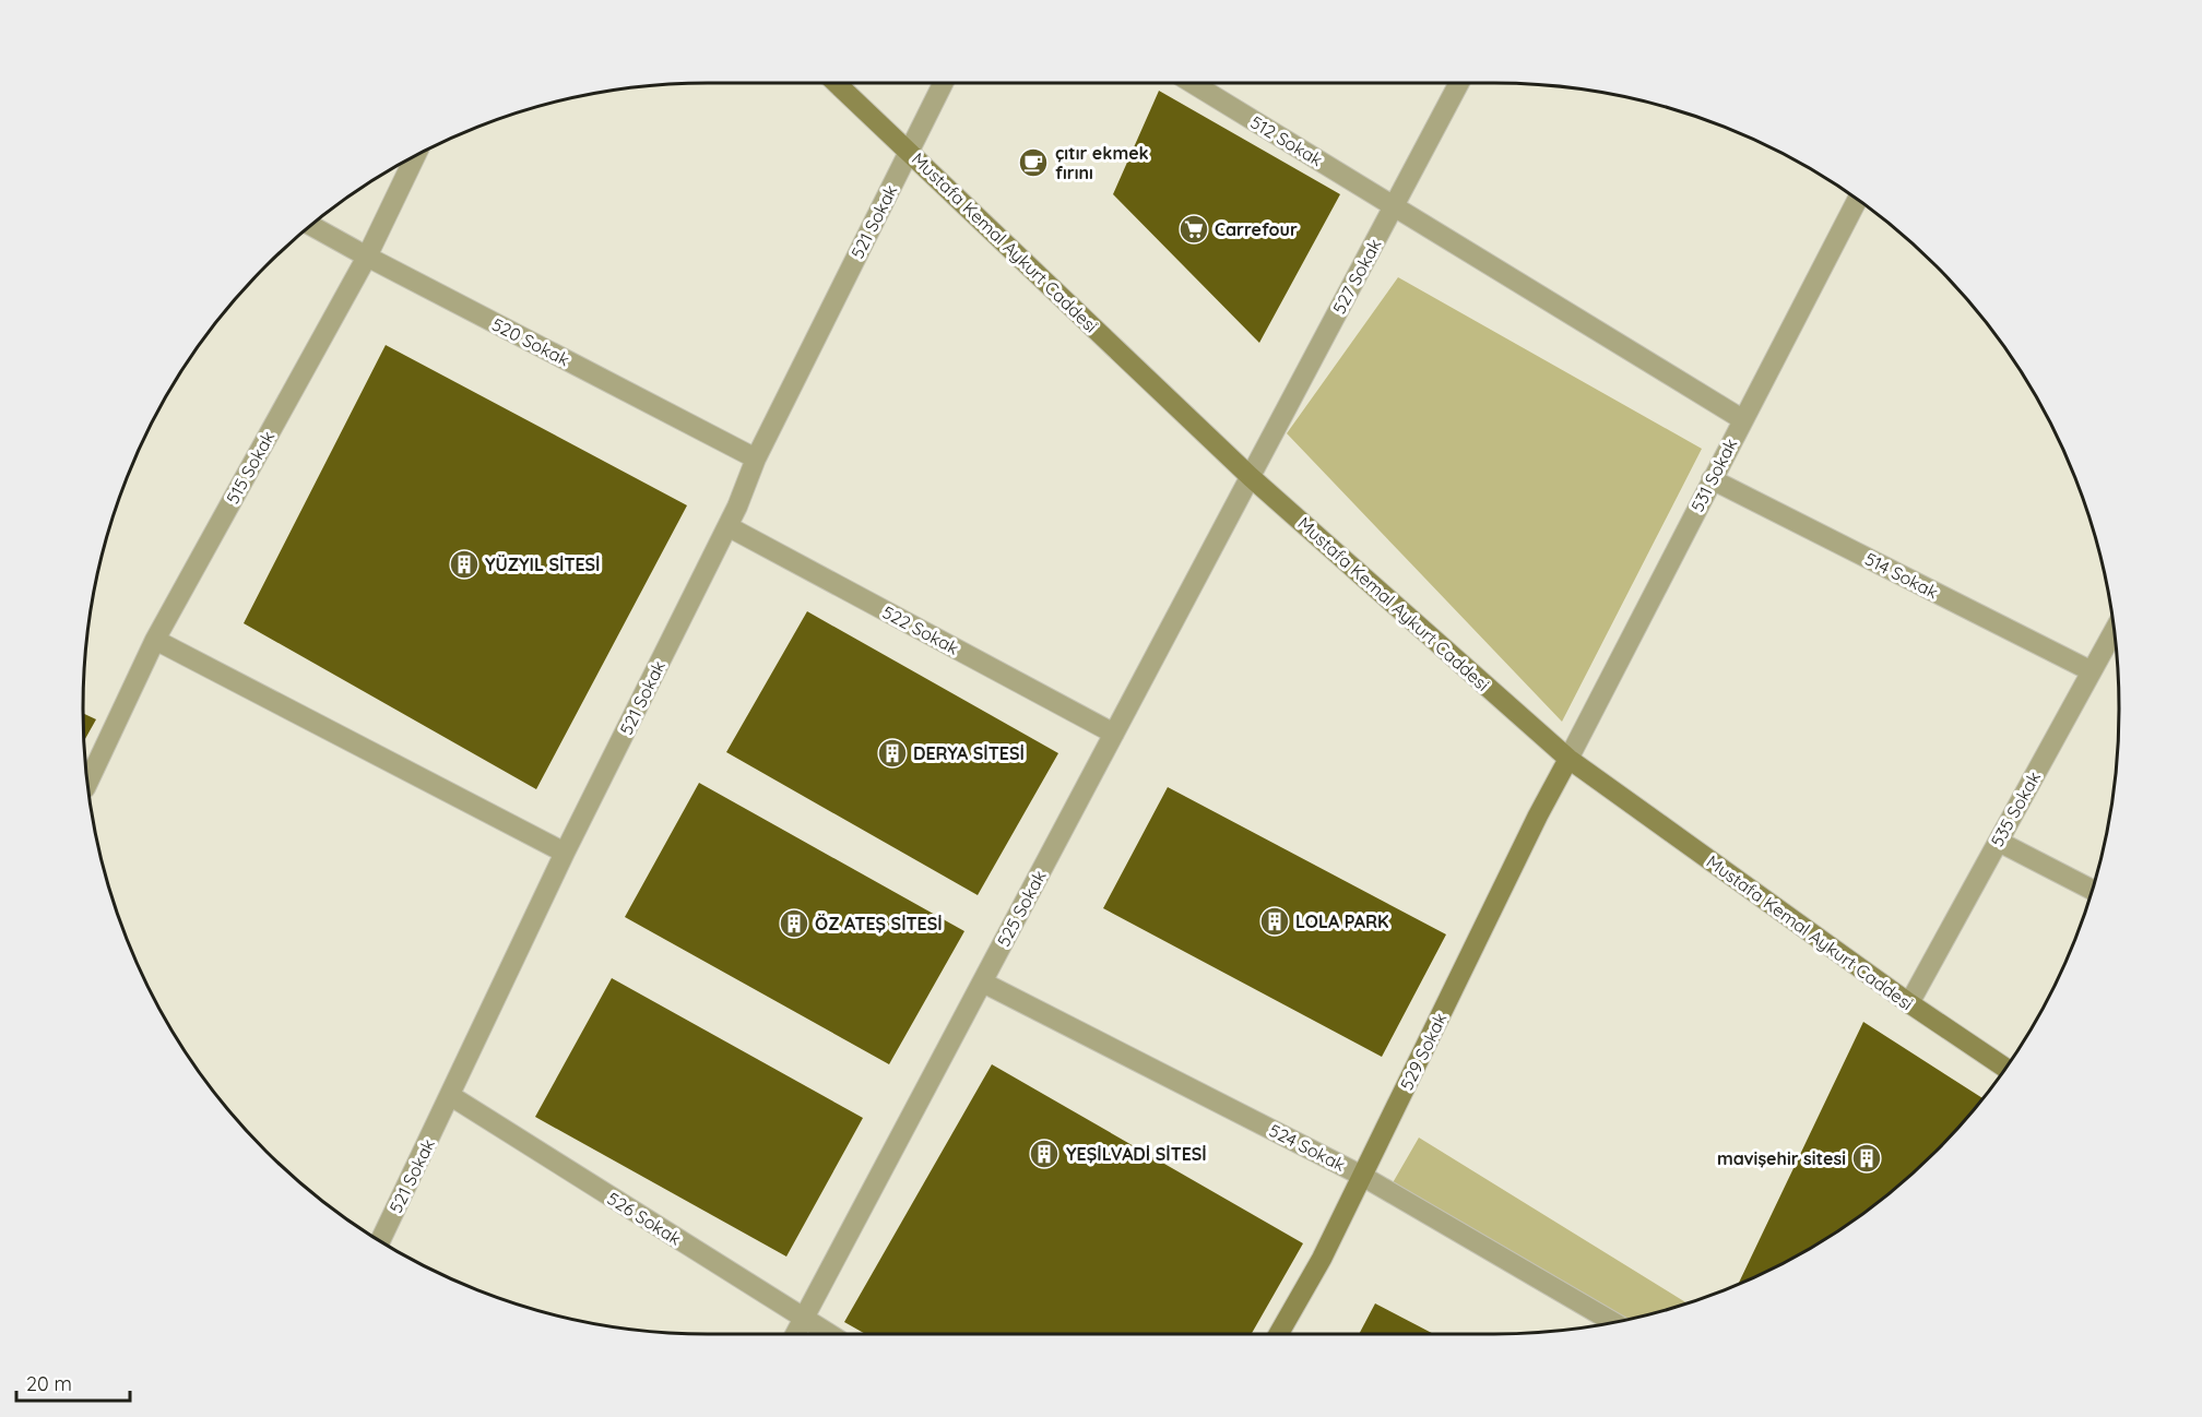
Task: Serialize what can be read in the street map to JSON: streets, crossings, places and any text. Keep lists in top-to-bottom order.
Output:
{
  "streets": {
    "street": [
      "512 Sokak",
      "521 Sokak",
      "Mustafa Kemal Aykurt Caddesi",
      "527 Sokak",
      "520 Sokak",
      "515 Sokak",
      "531 Sokak",
      "514 Sokak",
      "522 Sokak",
      "535 Sokak",
      "525 Sokak",
      "529 Sokak",
      "524 Sokak",
      "526 Sokak"
    ]
  },
  "crossings": [
    ["512 Sokak", "527 Sokak"],
    ["512 Sokak", "531 Sokak"],
    ["521 Sokak", "Mustafa Kemal Aykurt Caddesi"],
    ["521 Sokak", "520 Sokak"],
    ["521 Sokak", "522 Sokak"],
    ["521 Sokak", "526 Sokak"],
    ["Mustafa Kemal Aykurt Caddesi", "527 Sokak"],
    ["Mustafa Kemal Aykurt Caddesi", "531 Sokak"],
    ["Mustafa Kemal Aykurt Caddesi", "535 Sokak"],
    ["Mustafa Kemal Aykurt Caddesi", "525 Sokak"],
    ["Mustafa Kemal Aykurt Caddesi", "529 Sokak"],
    ["527 Sokak", "525 Sokak"],
    ["520 Sokak", "515 Sokak"],
    ["531 Sokak", "514 Sokak"],
    ["531 Sokak", "529 Sokak"],
    ["514 Sokak", "535 Sokak"],
    ["522 Sokak", "525 Sokak"],
    ["525 Sokak", "524 Sokak"],
    ["525 Sokak", "526 Sokak"],
    ["529 Sokak", "524 Sokak"]
  ],
  "places": {
    "cafe": ["çıtır ekmek fırını"],
    "supermarket": ["Carrefour"],
    "building": [
      "YÜZYIL SİTESİ",
      "DERYA SİTESİ",
      "LOLA PARK",
      "ÖZ ATEŞ SİTESİ",
      "YEŞİLVADİ SİTESİ",
      "mavişehir sitesi"
    ]
  },
  "scale_bar": "20 m"
}
